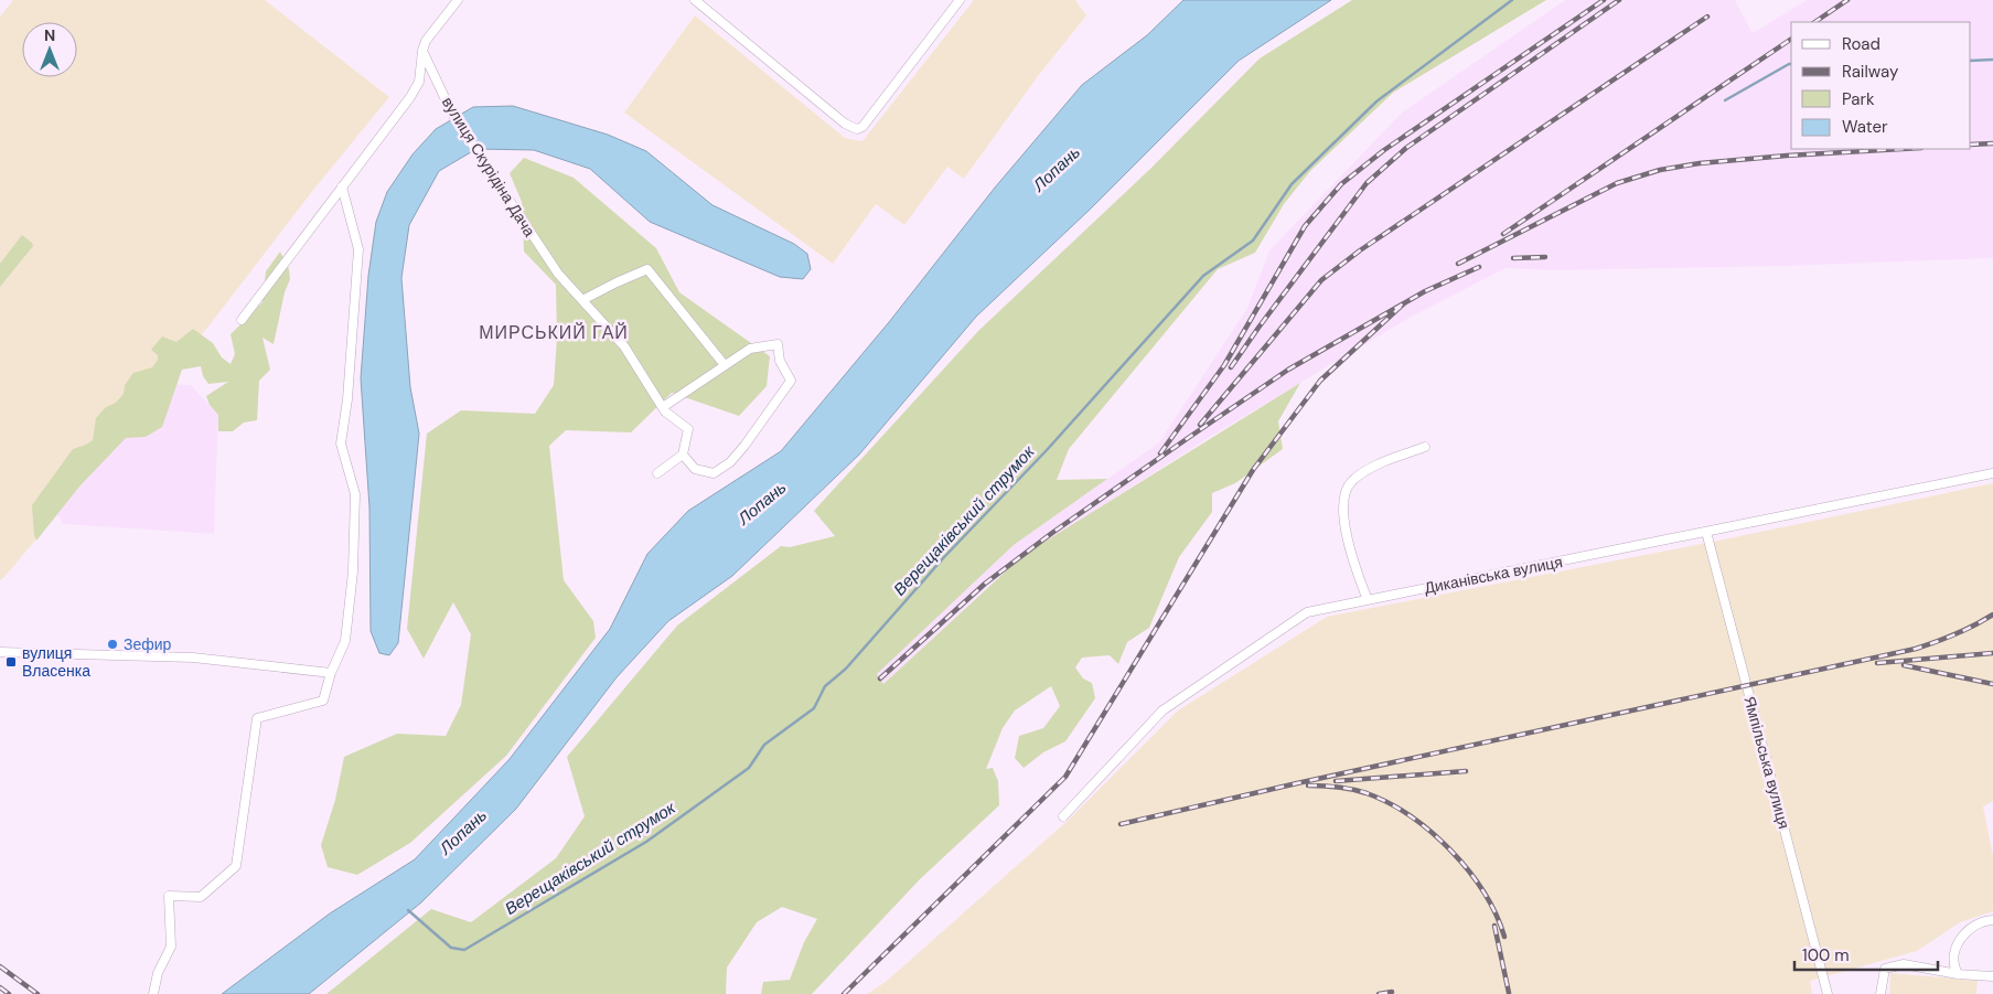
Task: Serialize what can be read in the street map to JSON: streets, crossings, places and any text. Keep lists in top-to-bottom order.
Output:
{
  "streets": {
    "street": ["вулиця Скурідіна Дача", "Диканівська вулиця", "Ямпільська вулиця"]
  },
  "crossings": [
    ["Диканівська вулиця", "Ямпільська вулиця"]
  ],
  "districts": ["МИРСЬКИЙ ГАЙ"],
  "water": ["Лопань", "Верещаківський струмок"],
  "places": {
    "other": ["Зефир"],
    "transit": ["вулиця Власенка"]
  },
  "legend": [
    "Road",
    "Railway",
    "Park",
    "Water"
  ],
  "scale_bar": "100 m",
  "north": "top"
}
